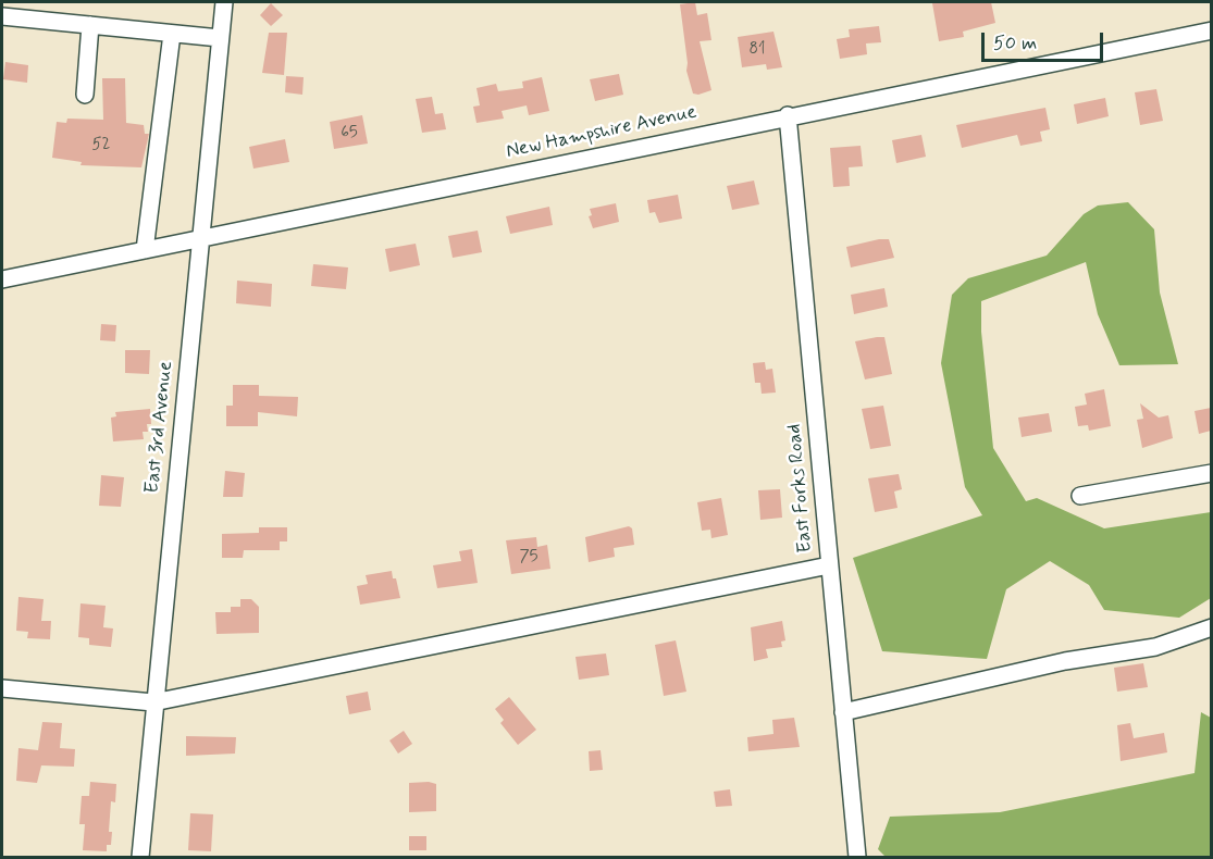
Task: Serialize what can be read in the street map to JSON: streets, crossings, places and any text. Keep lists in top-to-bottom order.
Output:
{
  "streets": {
    "street": ["New Hampshire Avenue", "East 3rd Avenue", "East Forks Road"]
  },
  "crossings": [
    ["New Hampshire Avenue", "East 3rd Avenue"],
    ["New Hampshire Avenue", "East Forks Road"]
  ],
  "house_numbers": [
    "81",
    "65",
    "52",
    "75"
  ],
  "scale_bar": "50 m"
}
